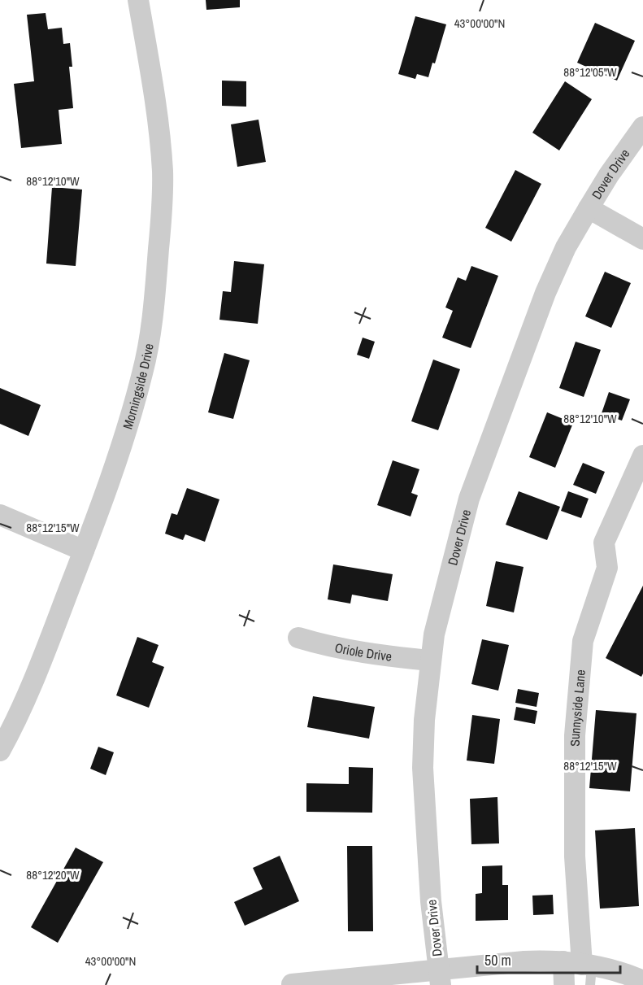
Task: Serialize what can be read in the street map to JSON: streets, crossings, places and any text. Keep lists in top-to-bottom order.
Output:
{
  "streets": {
    "street": [
      "Dover Drive",
      "Morningside Drive",
      "Oriole Drive",
      "Sunnyside Lane"
    ]
  },
  "crossings": [
    ["Dover Drive", "Oriole Drive"]
  ],
  "scale_bar": "50 m",
  "coordinates": [
    "43°00'00\"N",
    "88°12'05\"W",
    "88°12'10\"W",
    "88°12'15\"W",
    "88°12'20\"W"
  ]
}
